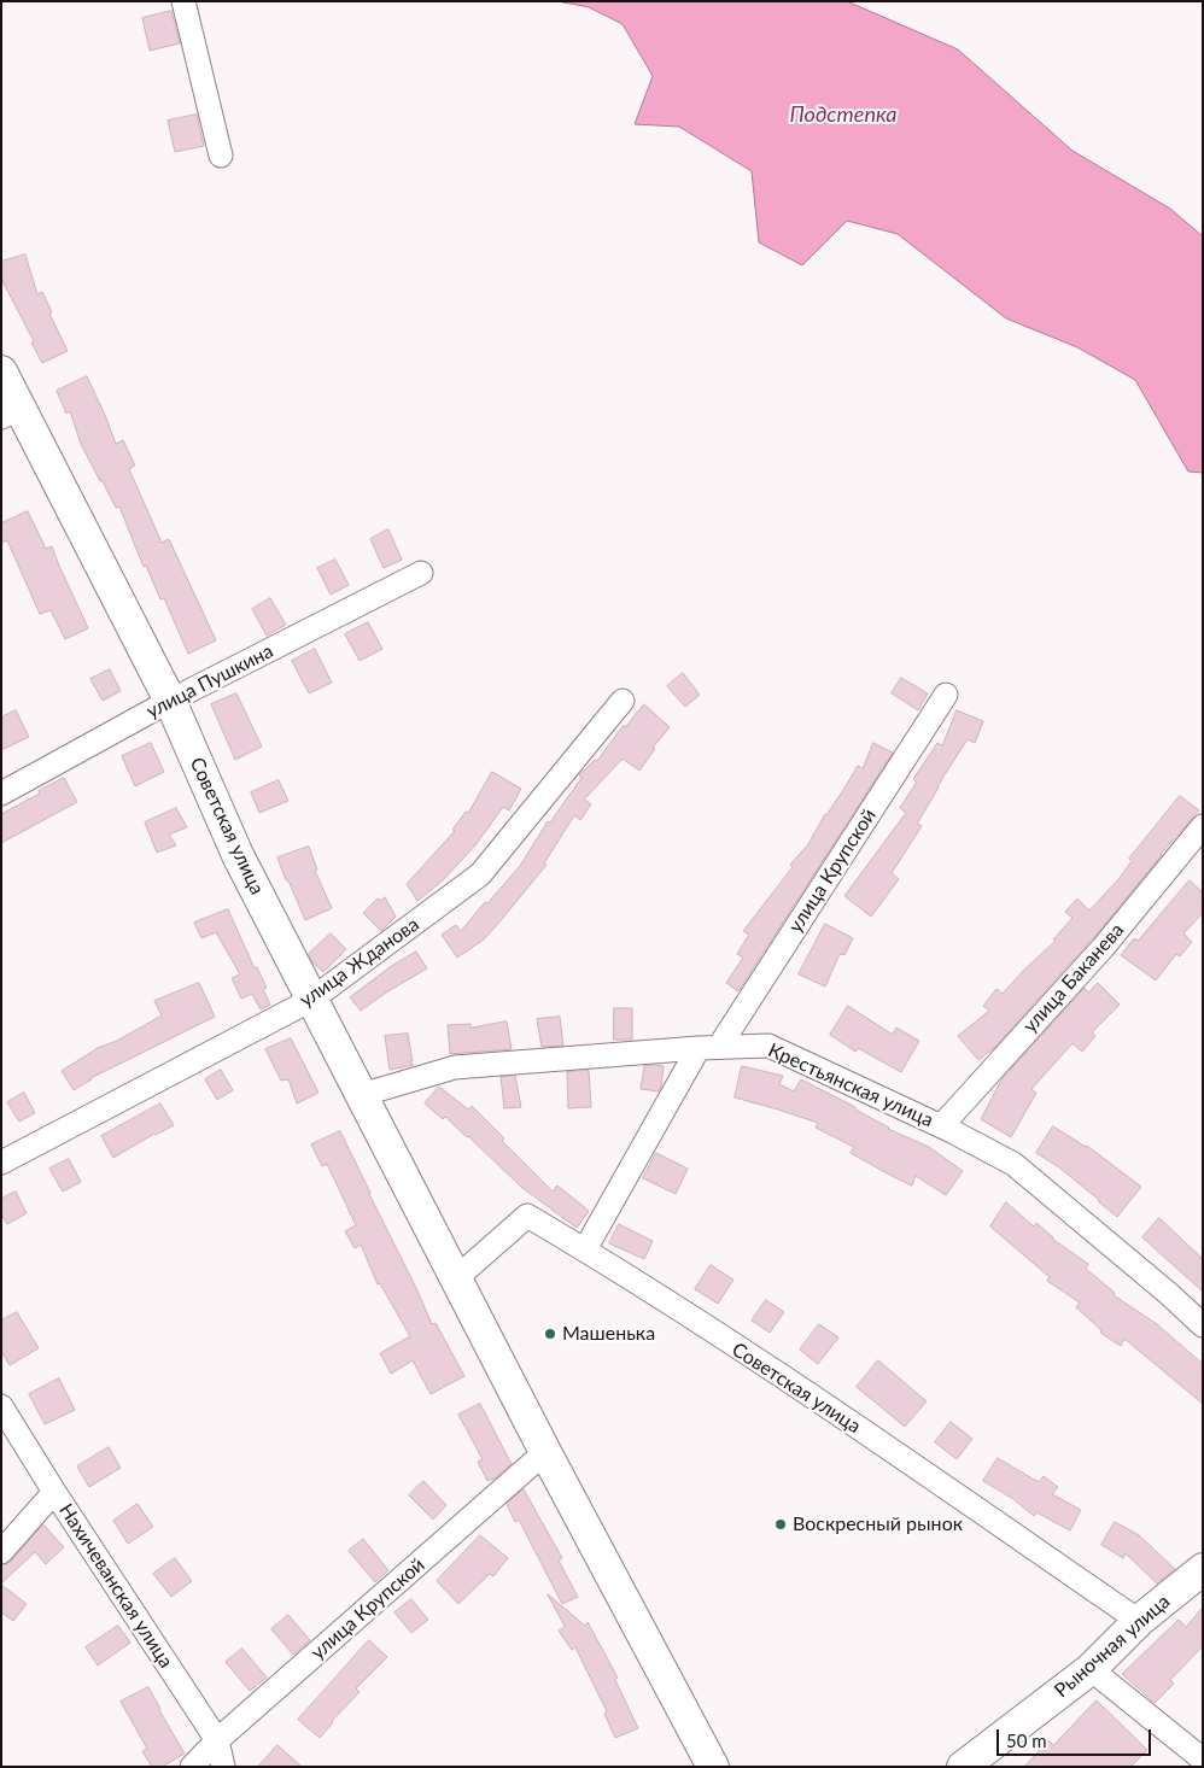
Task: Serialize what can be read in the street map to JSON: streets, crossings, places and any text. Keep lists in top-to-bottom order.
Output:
{
  "streets": {
    "street": [
      "улица Пушкина",
      "Советская улица",
      "улица Крупской",
      "улица Жданова",
      "улица Баканева",
      "Крестьянская улица",
      "Нахичеванская улица",
      "Рыночная улица"
    ]
  },
  "crossings": [
    ["улица Пушкина", "Советская улица"],
    ["Советская улица", "улица Крупской"],
    ["Советская улица", "улица Жданова"],
    ["Советская улица", "Крестьянская улица"],
    ["Советская улица", "Рыночная улица"],
    ["улица Крупской", "Крестьянская улица"],
    ["улица Крупской", "Нахичеванская улица"],
    ["улица Баканева", "Крестьянская улица"]
  ],
  "water": ["Подстепка"],
  "places": ["Машенька", "Воскресный рынок"],
  "scale_bar": "50 m"
}
